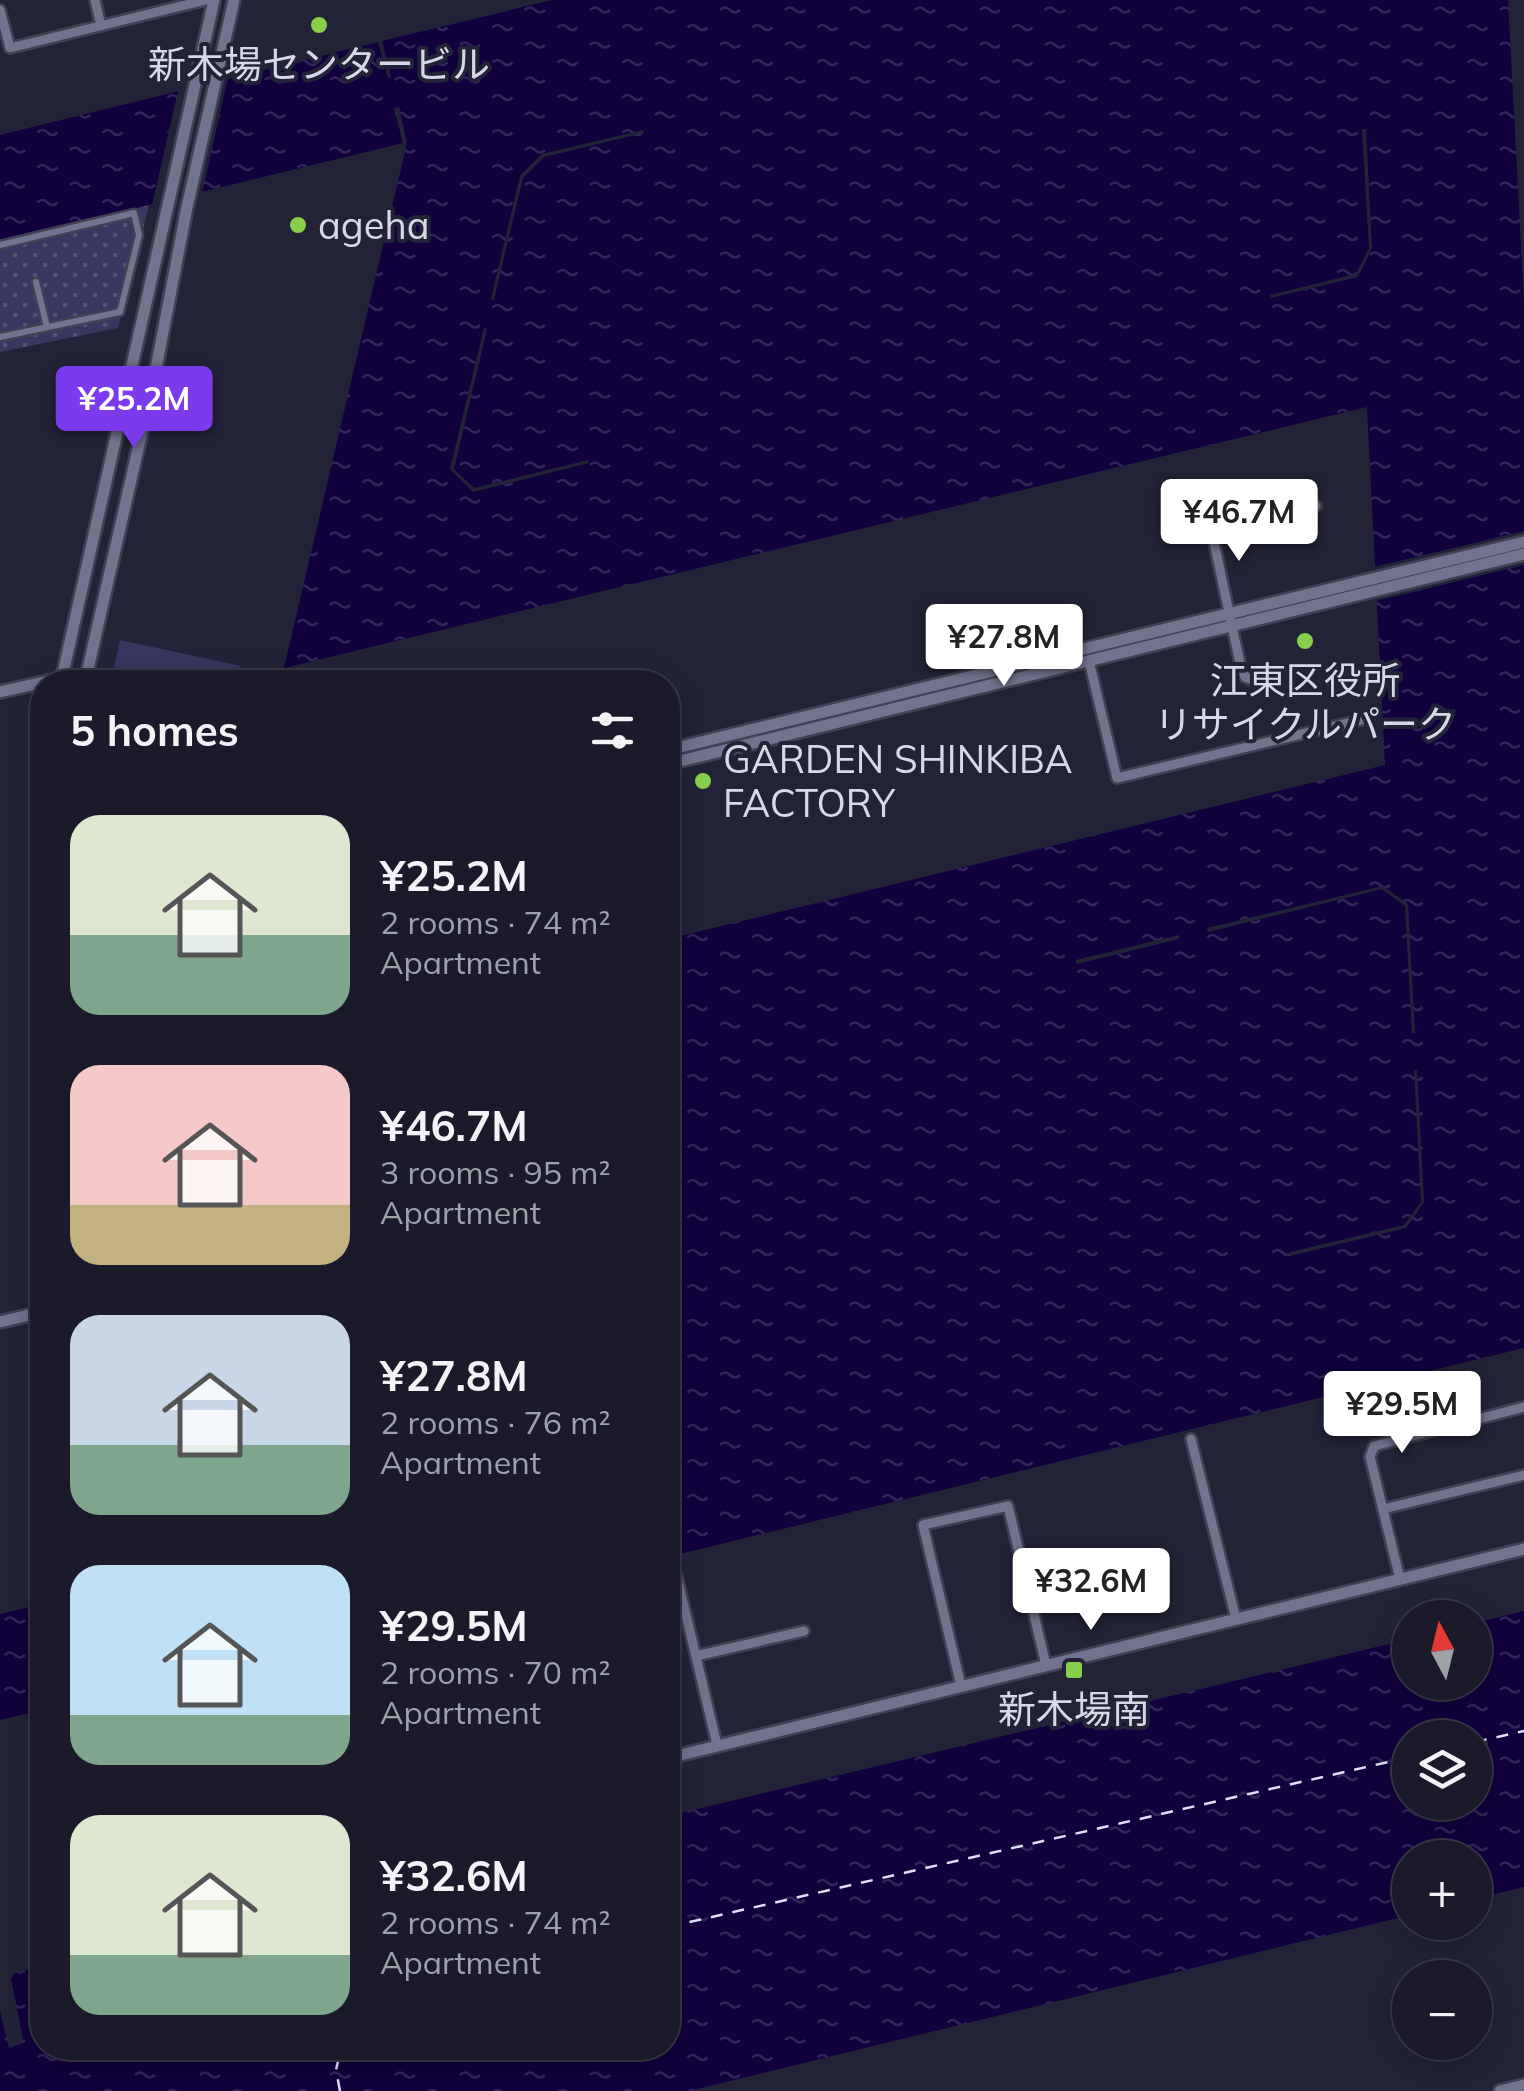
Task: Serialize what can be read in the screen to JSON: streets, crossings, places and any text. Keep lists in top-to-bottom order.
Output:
{
  "places": {
    "other": [
      "新木場センタービル",
      "ageha",
      "江東区役所 リサイクルパーク",
      "GARDEN SHINKIBA FACTORY"
    ],
    "transit": ["新木場南"]
  },
  "north": "top",
  "page": {
    "price": [
      "¥25.2M",
      "¥46.7M",
      "¥27.8M",
      "¥29.5M",
      "¥32.6M"
    ],
    "heading": "5 homes",
    "list": [
      {
        "name": "¥25.2M",
        "note": "2 rooms · 74 m² · Apartment"
      },
      {
        "name": "¥46.7M",
        "note": "3 rooms · 95 m² · Apartment"
      },
      {
        "name": "¥27.8M",
        "note": "2 rooms · 76 m² · Apartment"
      },
      {
        "name": "¥29.5M",
        "note": "2 rooms · 70 m² · Apartment"
      },
      {
        "name": "¥32.6M",
        "note": "2 rooms · 74 m² · Apartment"
      }
    ],
    "map_buttons": ["+", "−"]
  }
}
